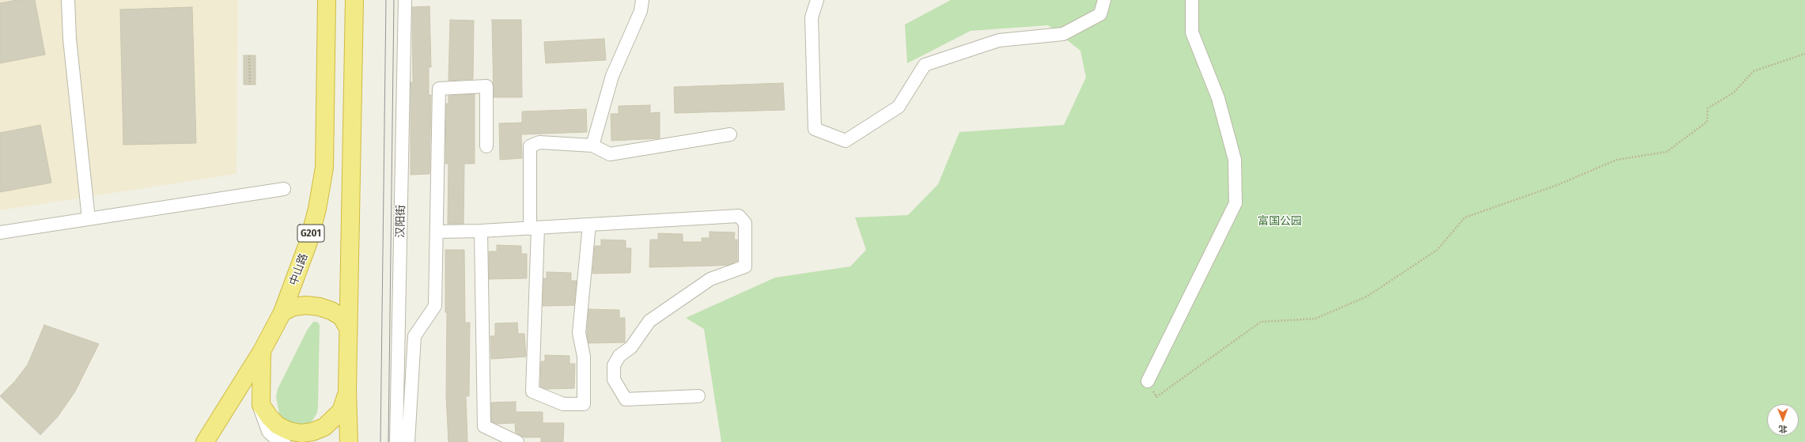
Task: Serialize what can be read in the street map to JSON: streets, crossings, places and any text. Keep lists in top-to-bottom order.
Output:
{
  "streets": {
    "highway": ["G201", "中山路"],
    "street": ["汉阳街"]
  },
  "parks": ["富国公园"],
  "north": "bottom"
}
